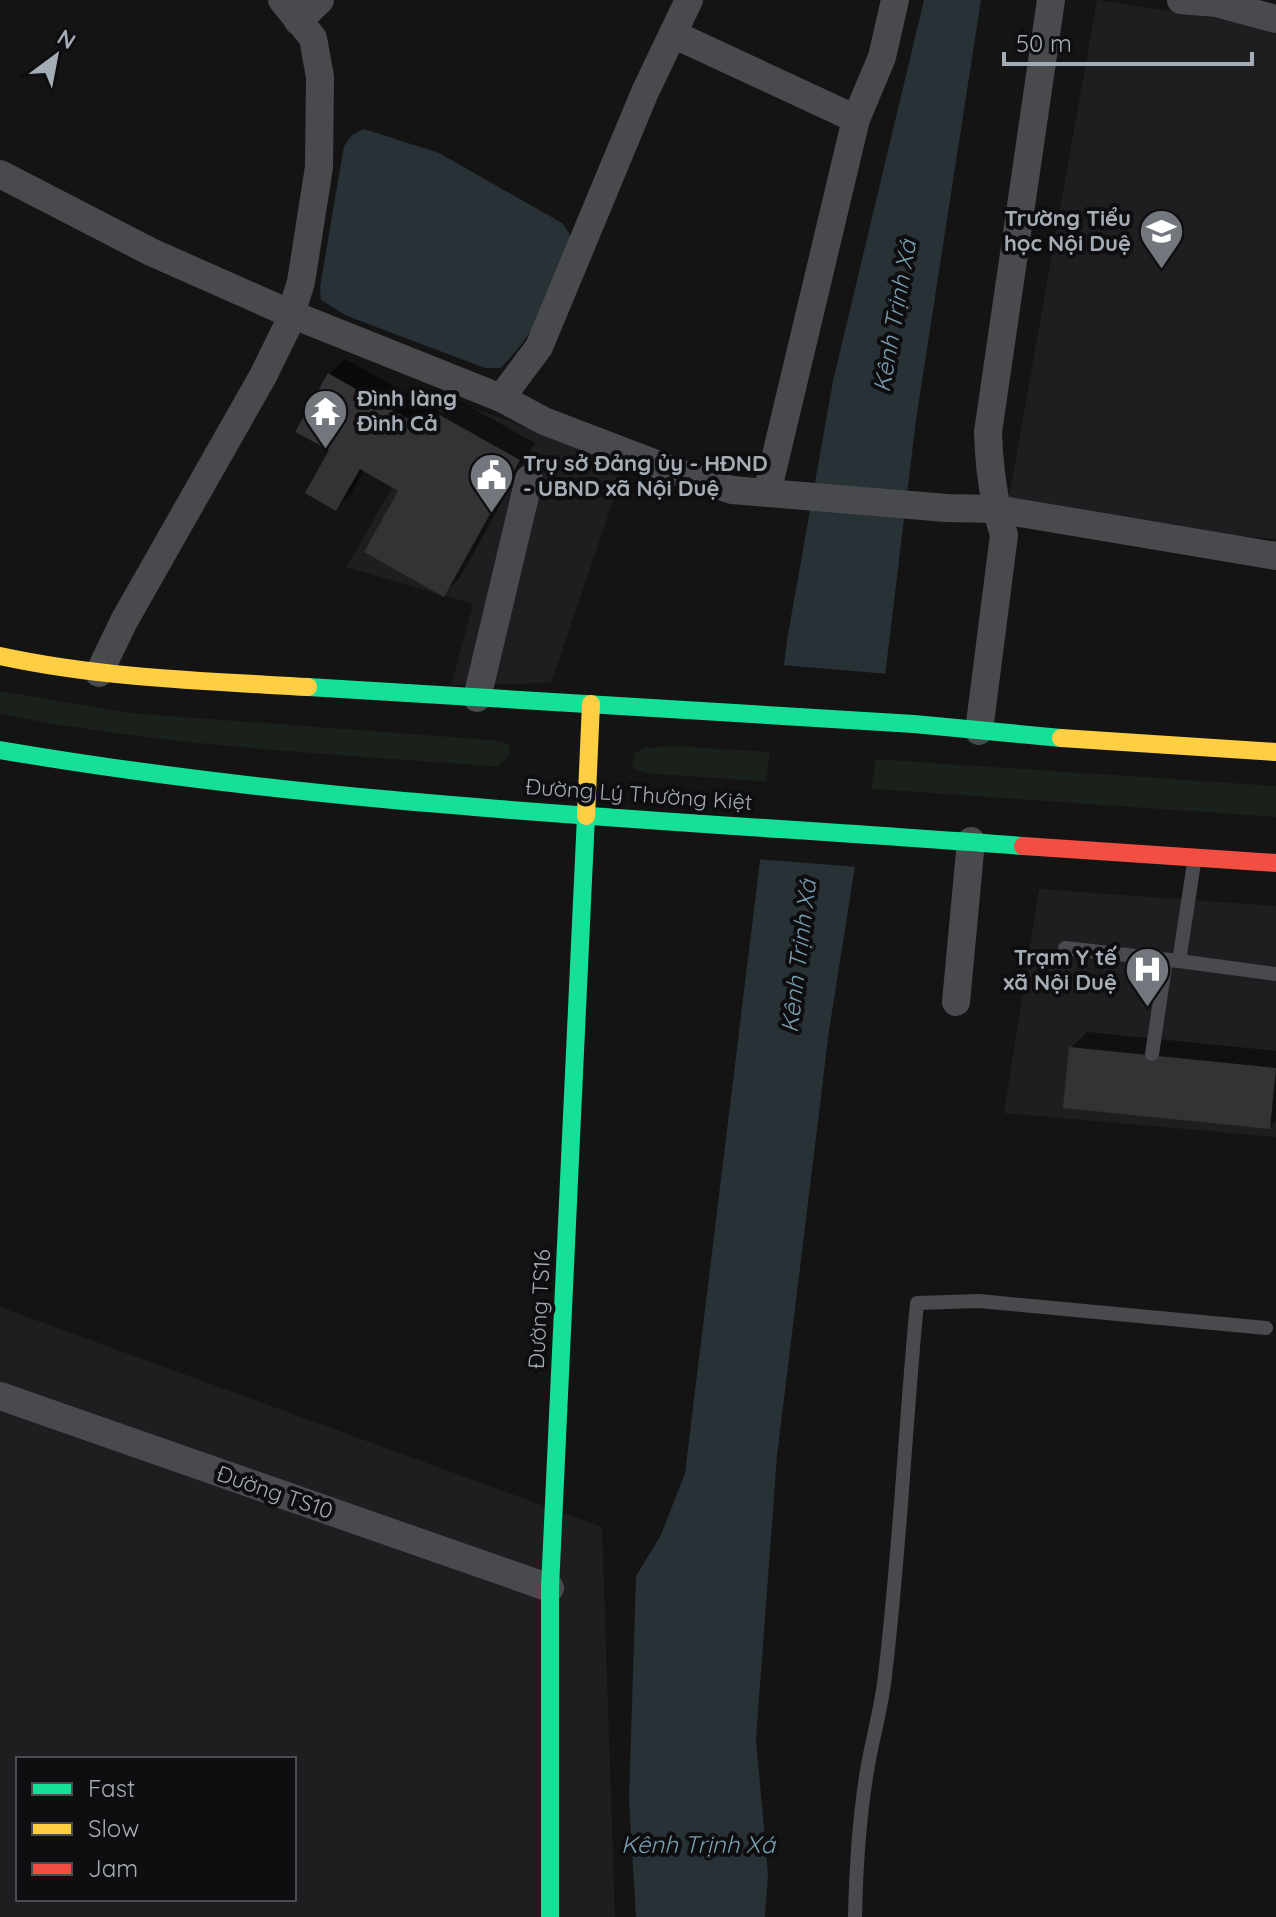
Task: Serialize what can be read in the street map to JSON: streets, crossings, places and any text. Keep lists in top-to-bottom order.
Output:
{
  "streets": {
    "main road": ["Đường Lý Thường Kiệt", "Đường TS16"],
    "street": ["Đường TS10"]
  },
  "crossings": [
    ["Đường Lý Thường Kiệt", "Đường TS16"],
    ["Đường TS16", "Đường TS10"]
  ],
  "water": ["Kênh Trịnh Xá"],
  "places": {
    "school or university": ["Trường Tiểu học Nội Duệ"],
    "temple": ["Đình làng Đình Cả"],
    "public building": ["Trụ sở Đảng ủy - HĐND - UBND xã Nội Duệ"],
    "hospital": ["Trạm Y tế xã Nội Duệ"]
  },
  "legend": ["Fast", "Slow", "Jam"],
  "scale_bar": "50 m",
  "north": "top right"
}
